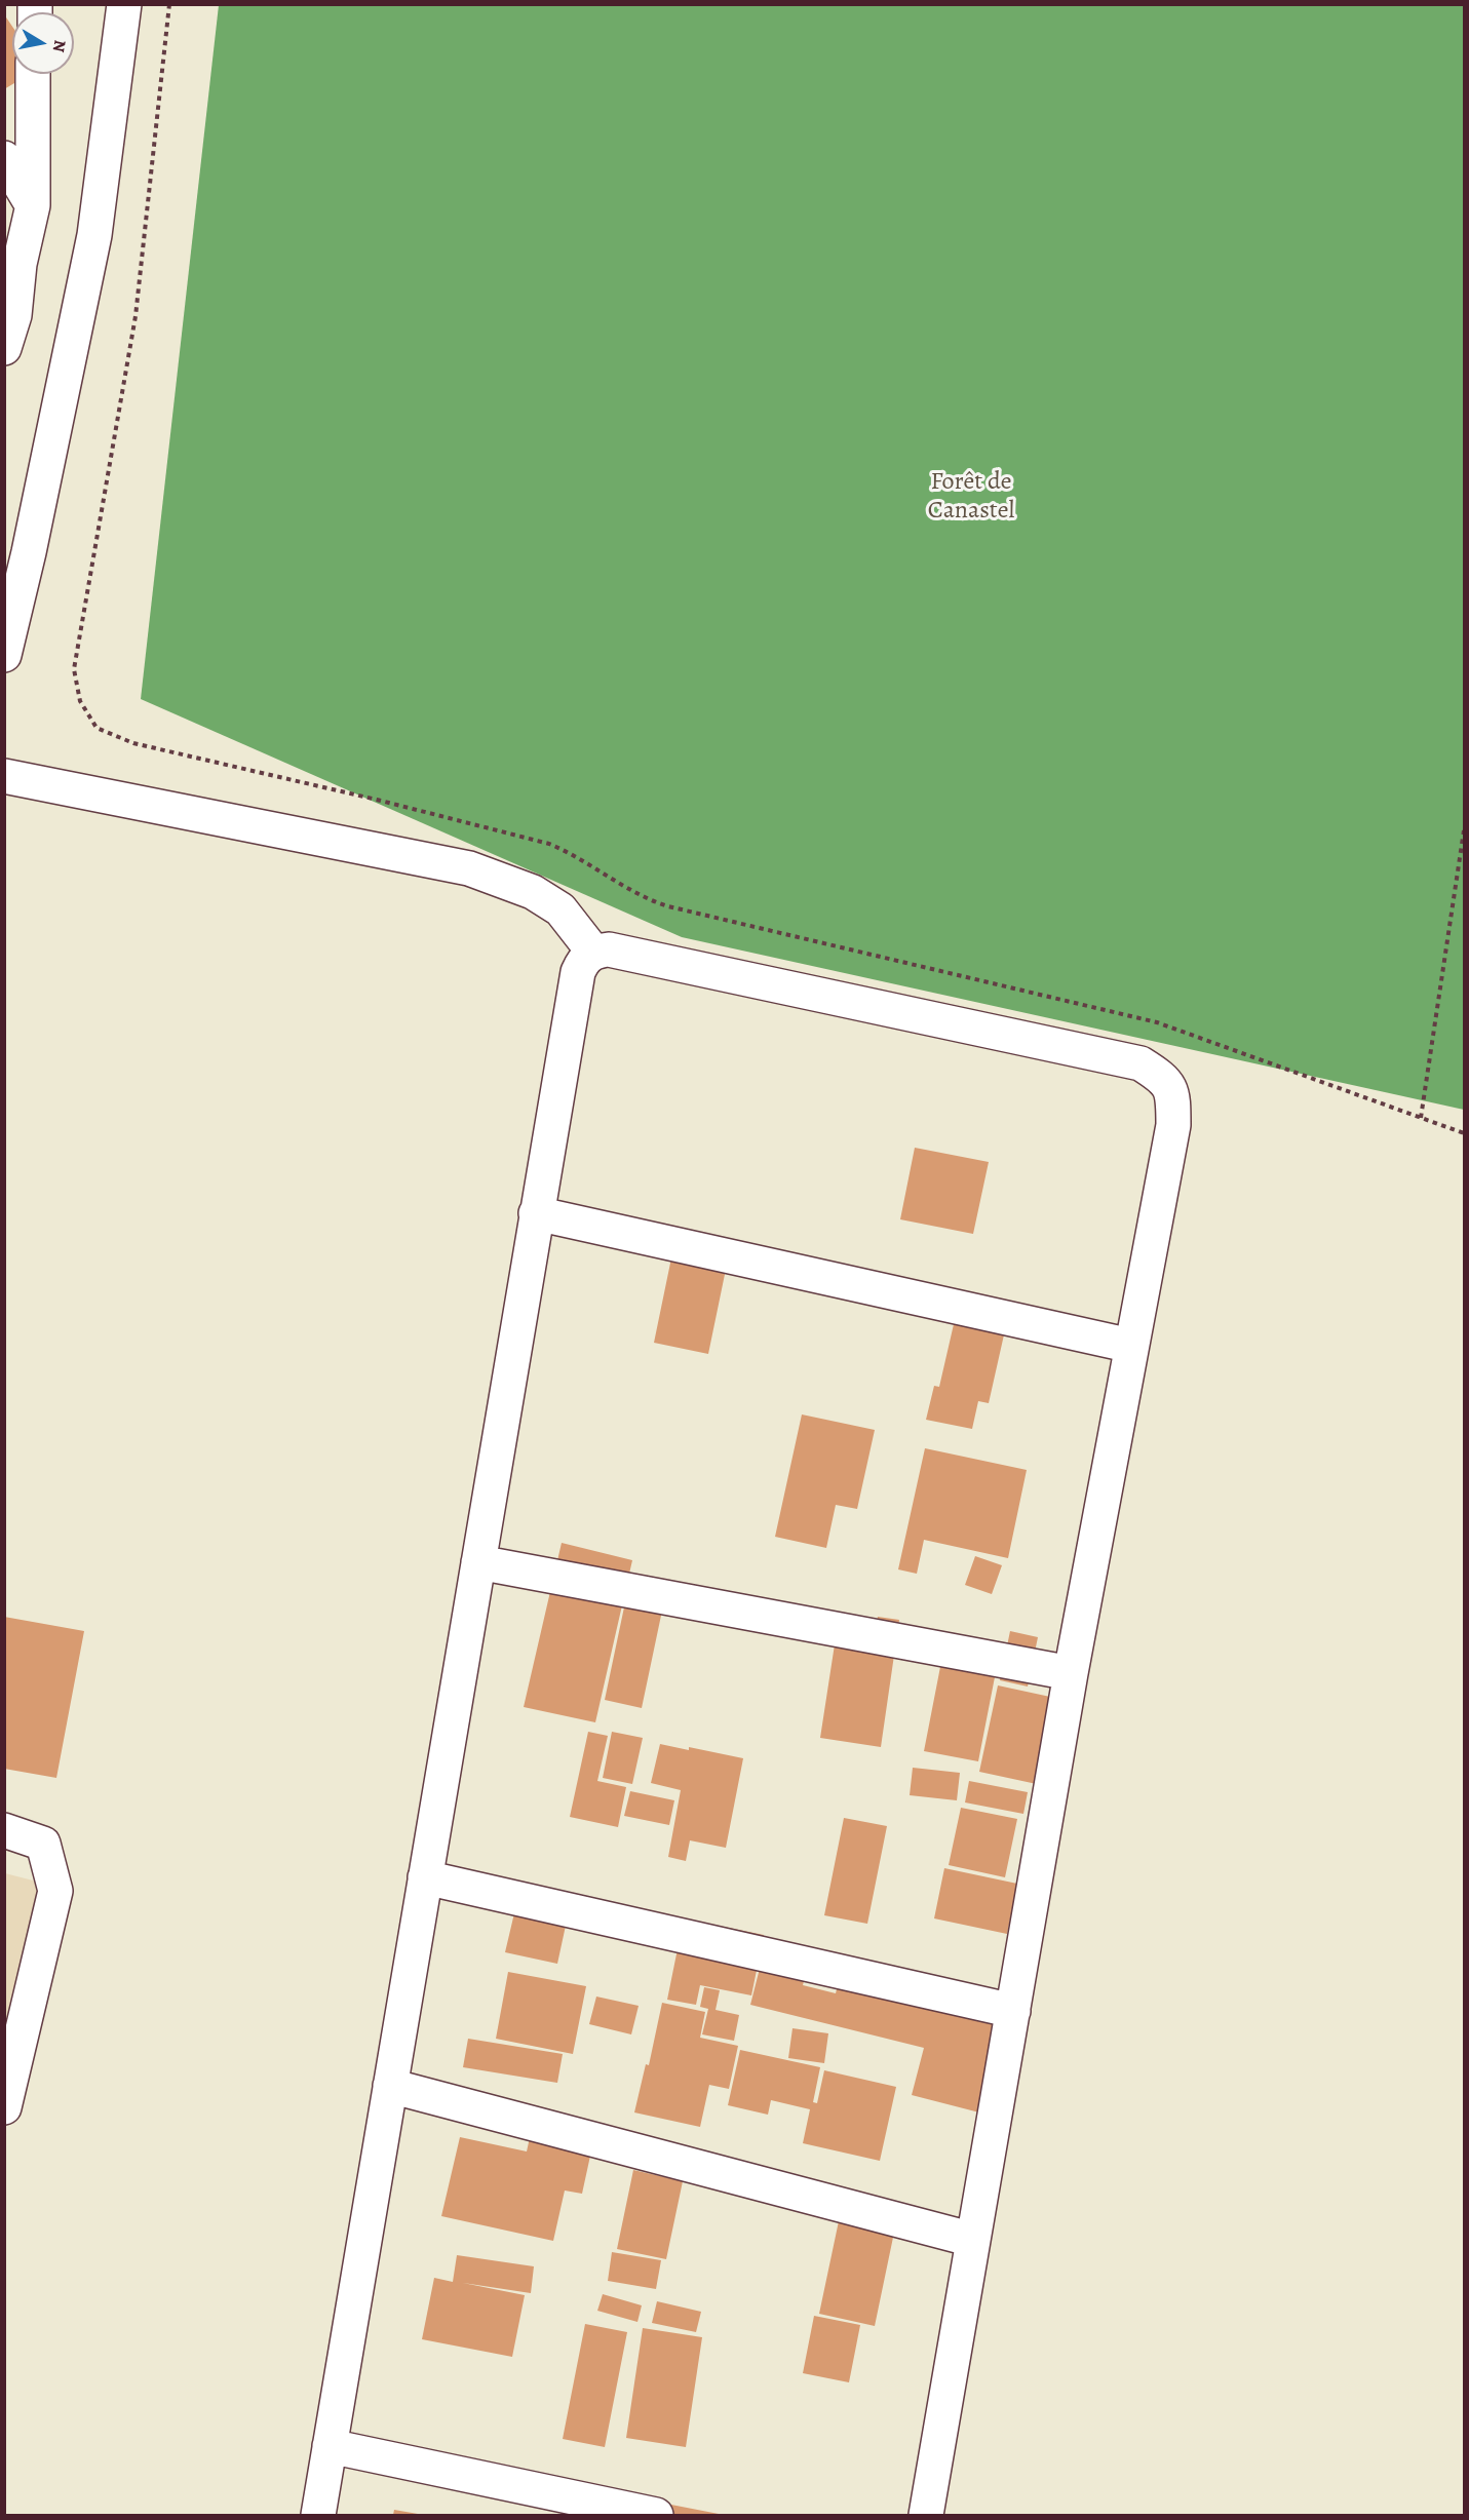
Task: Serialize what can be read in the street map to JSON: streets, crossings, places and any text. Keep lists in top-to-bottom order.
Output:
{
  "parks": ["Forêt de Canastel"],
  "north": "right"
}
